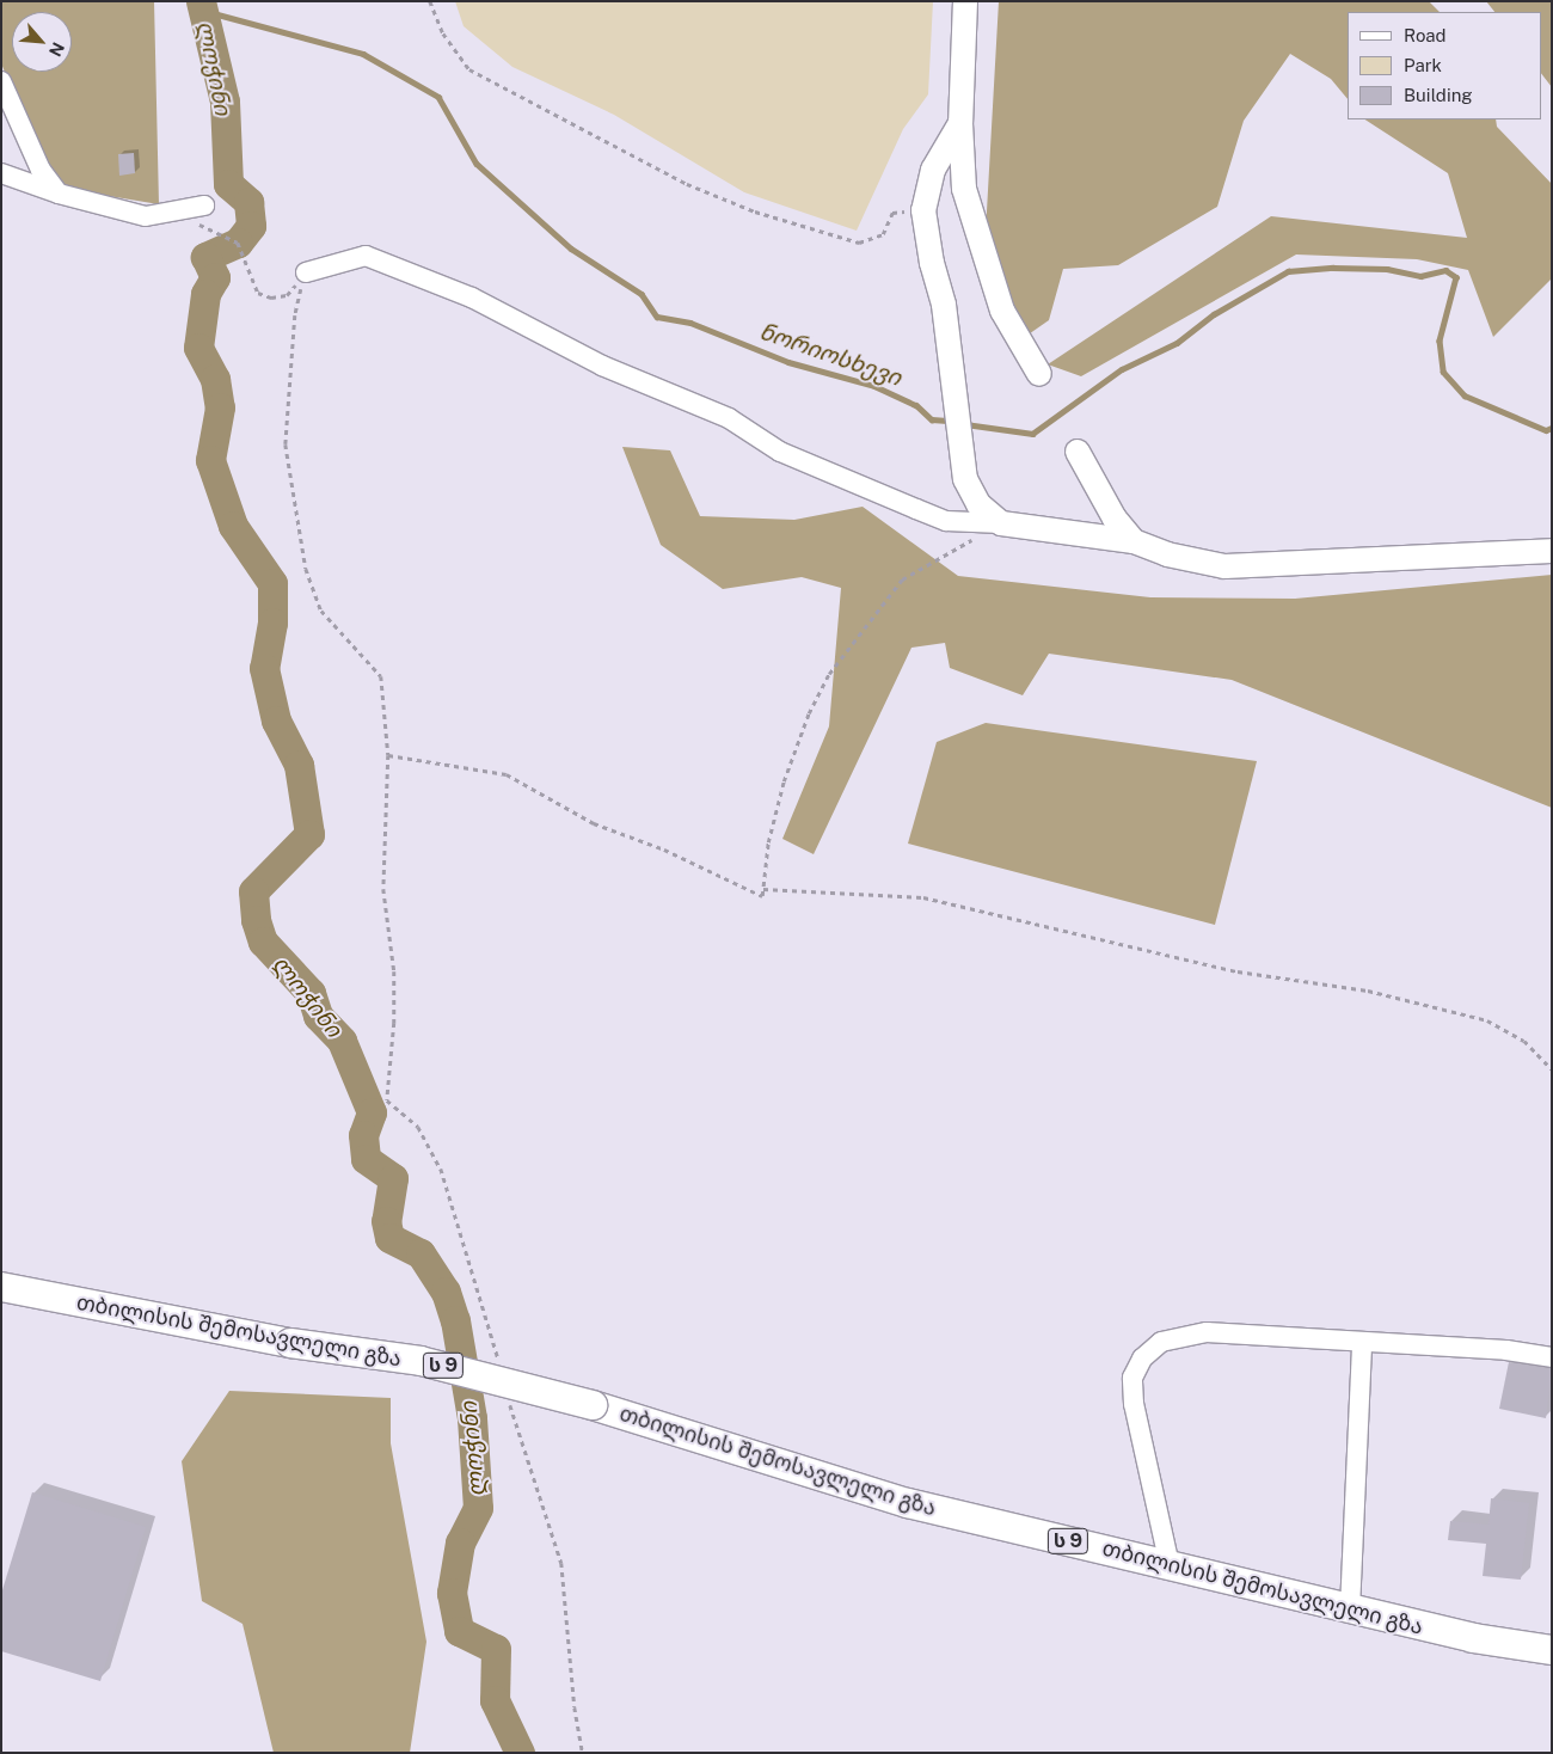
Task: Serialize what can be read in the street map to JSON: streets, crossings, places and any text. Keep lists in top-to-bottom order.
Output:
{
  "streets": {
    "highway": ["თბილისის შემოსავლელი გზა", "ს 9"]
  },
  "water": ["ლოჭინი", "ნორიოსხევი"],
  "legend": ["Road", "Park", "Building"],
  "north": "bottom right"
}
